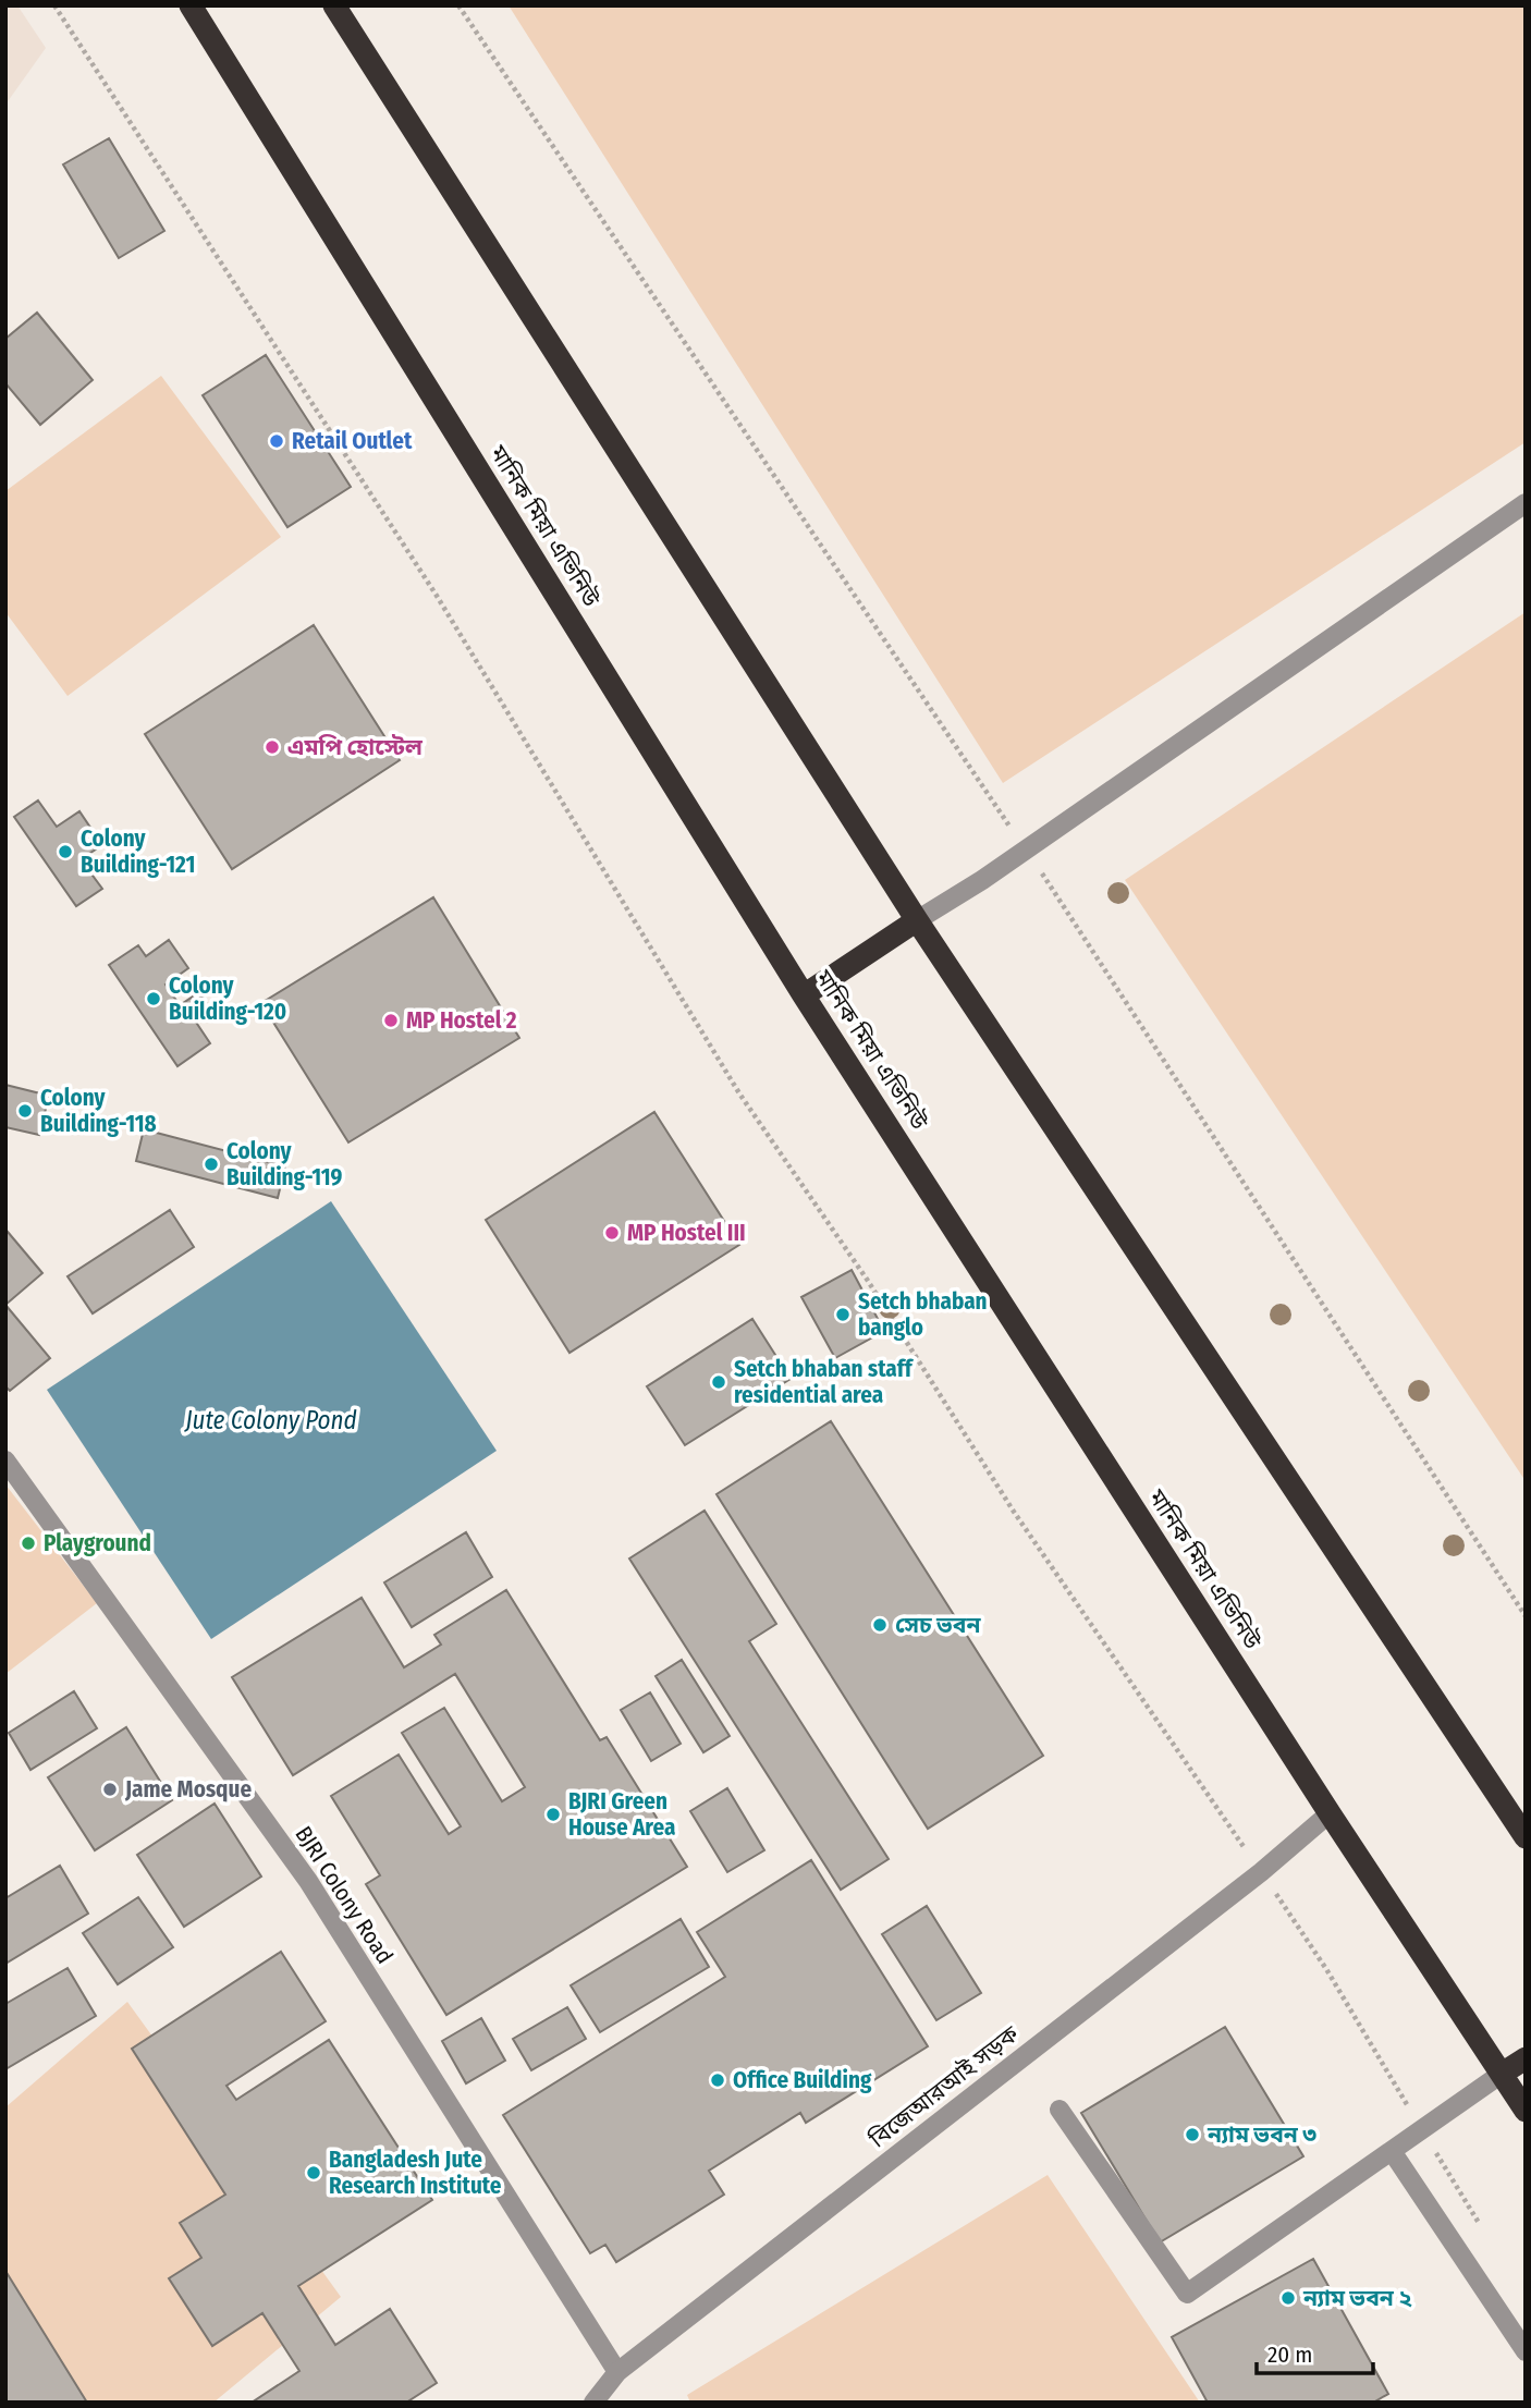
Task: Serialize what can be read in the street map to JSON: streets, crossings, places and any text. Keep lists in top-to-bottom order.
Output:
{
  "streets": {
    "highway": ["মানিক মিয়া এভিনিউ"],
    "street": ["BJRI Colony Road", "বিজেআরআই সড়ক"]
  },
  "crossings": [
    ["মানিক মিয়া এভিনিউ", "বিজেআরআই সড়ক"],
    ["BJRI Colony Road", "বিজেআরআই সড়ক"]
  ],
  "water": ["Jute Colony Pond"],
  "places": [
    "Retail Outlet",
    "এমপি হোস্টেল",
    "Colony Building-121",
    "Colony Building-120",
    "MP Hostel 2",
    "Colony Building-118",
    "Colony Building-119",
    "MP Hostel III",
    "Setch bhaban banglo",
    "Setch bhaban staff residential area",
    "Playground",
    "সেচ ভবন",
    "Jame Mosque",
    "BJRI Green House Area",
    "Office Building",
    "ন্যাম ভবন ৩",
    "Bangladesh Jute Research Institute",
    "ন্যাম ভবন ২"
  ],
  "scale_bar": "20 m"
}
